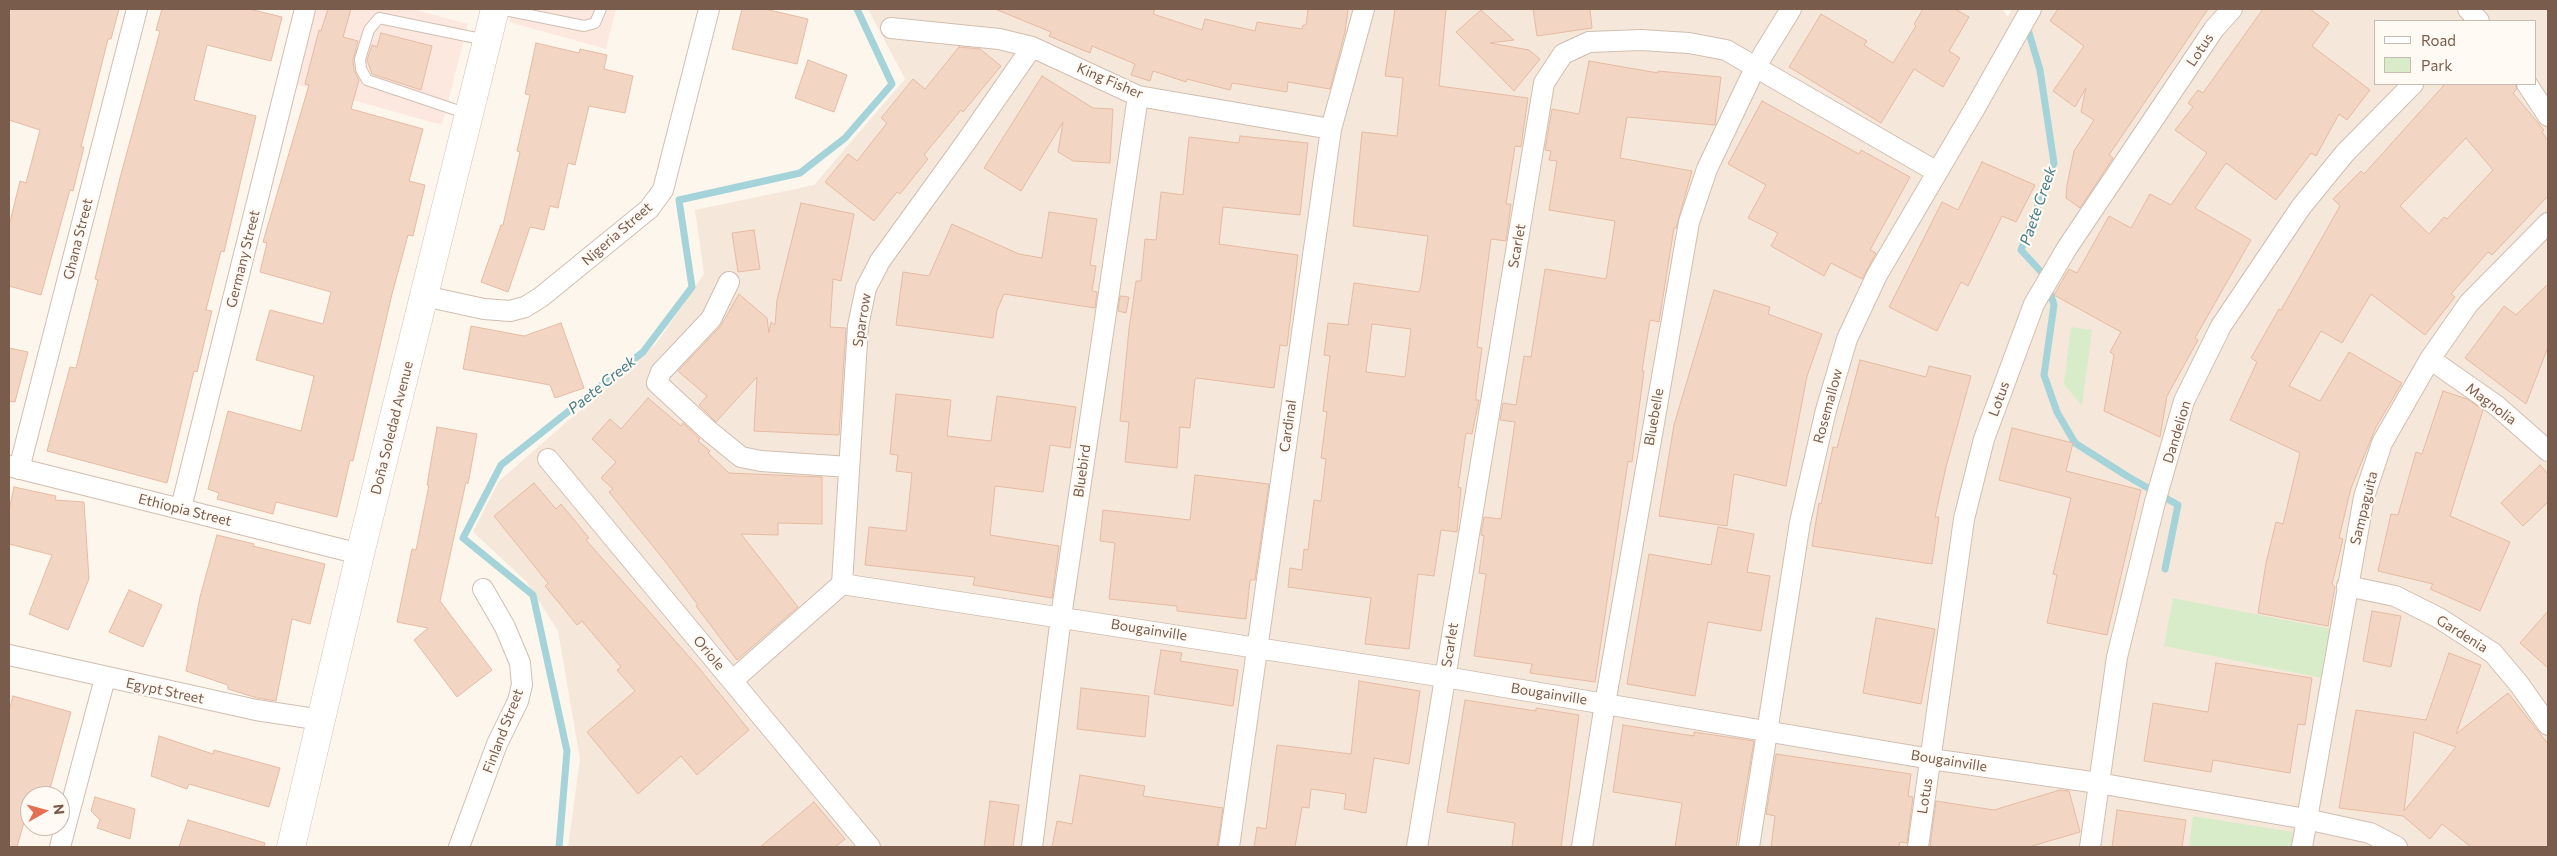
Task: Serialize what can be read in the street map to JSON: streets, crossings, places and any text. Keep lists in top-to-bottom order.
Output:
{
  "streets": {
    "main road": ["Doña Soledad Avenue"],
    "street": [
      "Lotus",
      "King Fisher",
      "Nigeria Street",
      "Ghana Street",
      "Scarlet",
      "Germany Street",
      "Sparrow",
      "Magnolia",
      "Rosemallow",
      "Bluebelle",
      "Cardinal",
      "Dandelion",
      "Bluebird",
      "Sampaguita",
      "Ethiopia Street",
      "Bougainville",
      "Gardenia",
      "Oriole",
      "Egypt Street",
      "Finland Street"
    ]
  },
  "crossings": [
    ["Lotus", "Bougainville"],
    ["King Fisher", "Sparrow"],
    ["King Fisher", "Cardinal"],
    ["King Fisher", "Bluebird"],
    ["Nigeria Street", "Doña Soledad Avenue"],
    ["Ghana Street", "Ethiopia Street"],
    ["Scarlet", "Rosemallow"],
    ["Scarlet", "Bluebelle"],
    ["Scarlet", "Bougainville"],
    ["Germany Street", "Ethiopia Street"],
    ["Sparrow", "Bougainville"],
    ["Magnolia", "Sampaguita"],
    ["Rosemallow", "Bougainville"],
    ["Bluebelle", "Bougainville"],
    ["Cardinal", "Bougainville"],
    ["Doña Soledad Avenue", "Ethiopia Street"],
    ["Doña Soledad Avenue", "Egypt Street"],
    ["Dandelion", "Bougainville"],
    ["Bluebird", "Bougainville"],
    ["Sampaguita", "Bougainville"],
    ["Sampaguita", "Gardenia"]
  ],
  "water": ["Paete Creek"],
  "legend": ["Road", "Park"],
  "north": "right"
}
